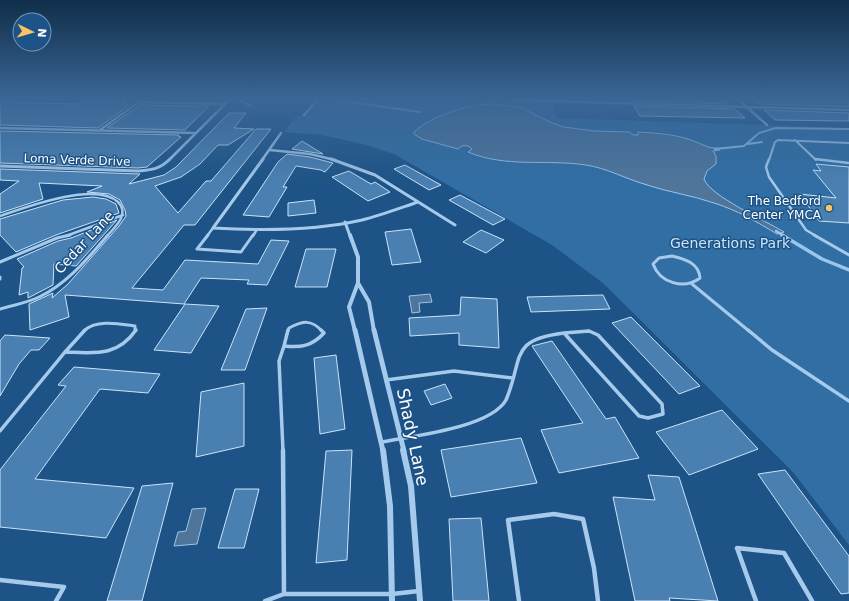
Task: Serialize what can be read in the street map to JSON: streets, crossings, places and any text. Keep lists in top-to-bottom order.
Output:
{
  "streets": {
    "street": ["Loma Verde Drive", "Shady Lane"],
    "lane": ["Cedar Lane"]
  },
  "parks": ["Generations Park"],
  "places": ["The Bedford Center YMCA"],
  "north": "right"
}
